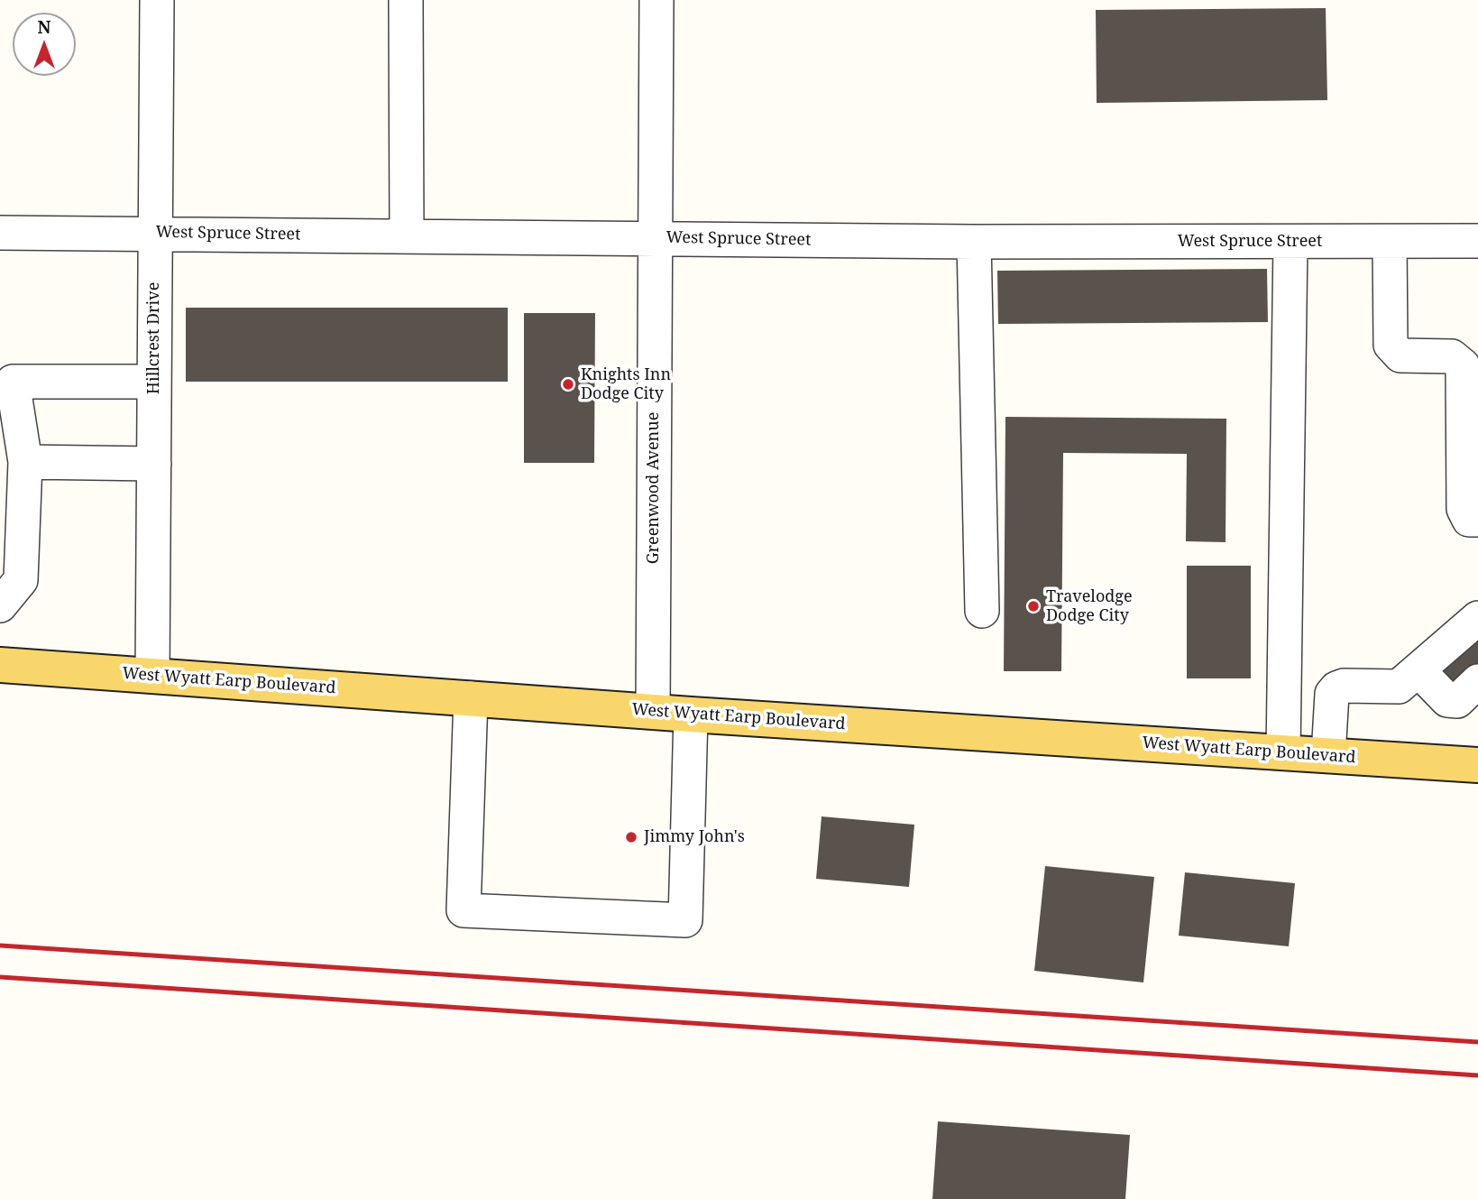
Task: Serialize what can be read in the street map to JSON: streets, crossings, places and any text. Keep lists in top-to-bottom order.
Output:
{
  "streets": {
    "main road": ["West Wyatt Earp Boulevard"],
    "street": ["West Spruce Street", "Hillcrest Drive", "Greenwood Avenue"]
  },
  "crossings": [
    ["West Spruce Street", "Hillcrest Drive"],
    ["West Spruce Street", "Greenwood Avenue"],
    ["Hillcrest Drive", "West Wyatt Earp Boulevard"],
    ["Greenwood Avenue", "West Wyatt Earp Boulevard"]
  ],
  "places": ["Knights Inn Dodge City", "Travelodge Dodge City", "Jimmy John's"],
  "north": "top"
}
